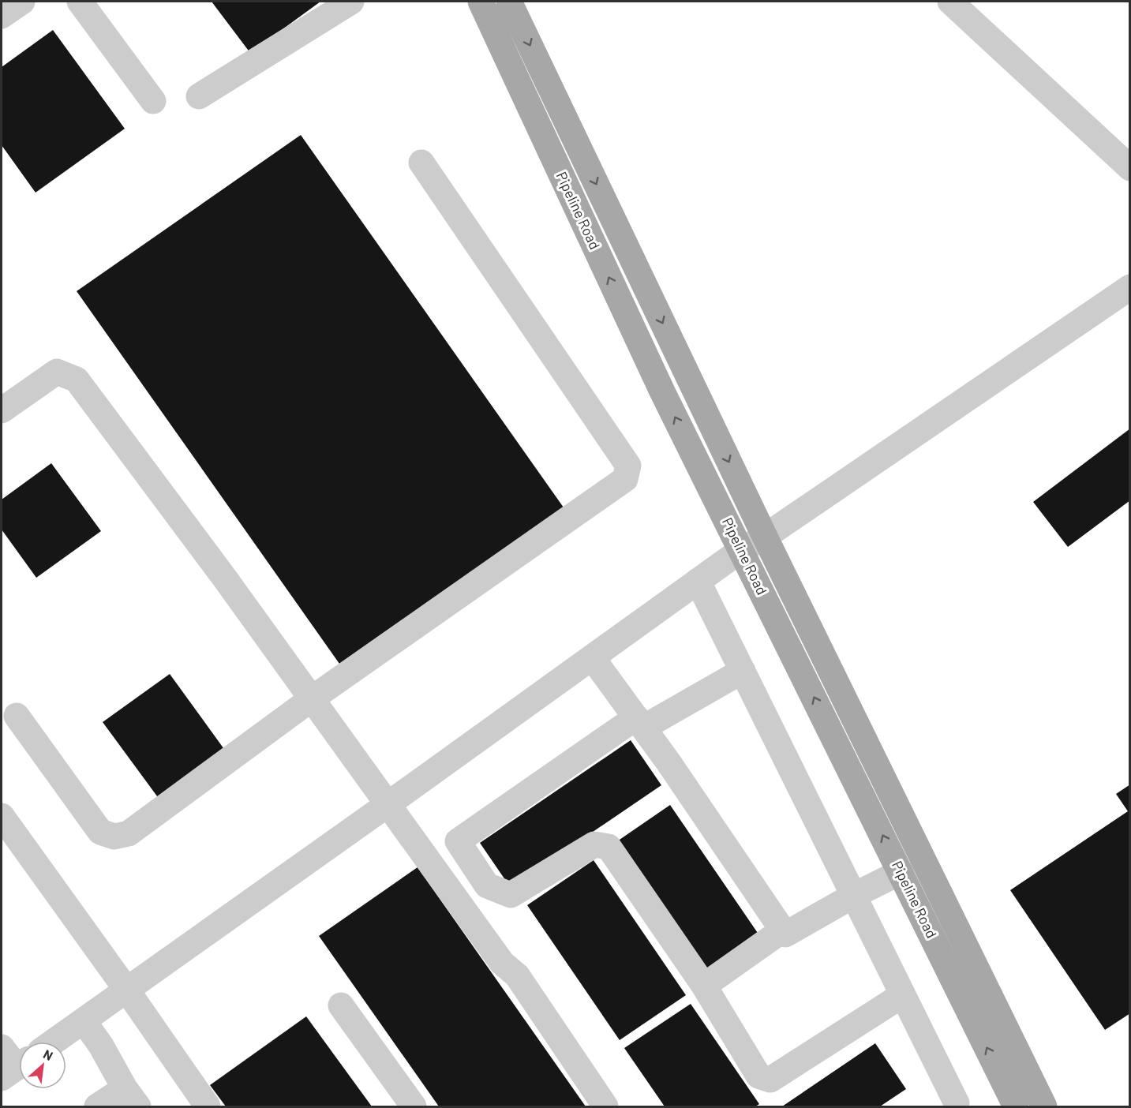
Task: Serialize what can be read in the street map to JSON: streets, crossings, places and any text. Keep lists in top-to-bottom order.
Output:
{
  "streets": {
    "main road": ["Pipeline Road"]
  },
  "north": "top right"
}
